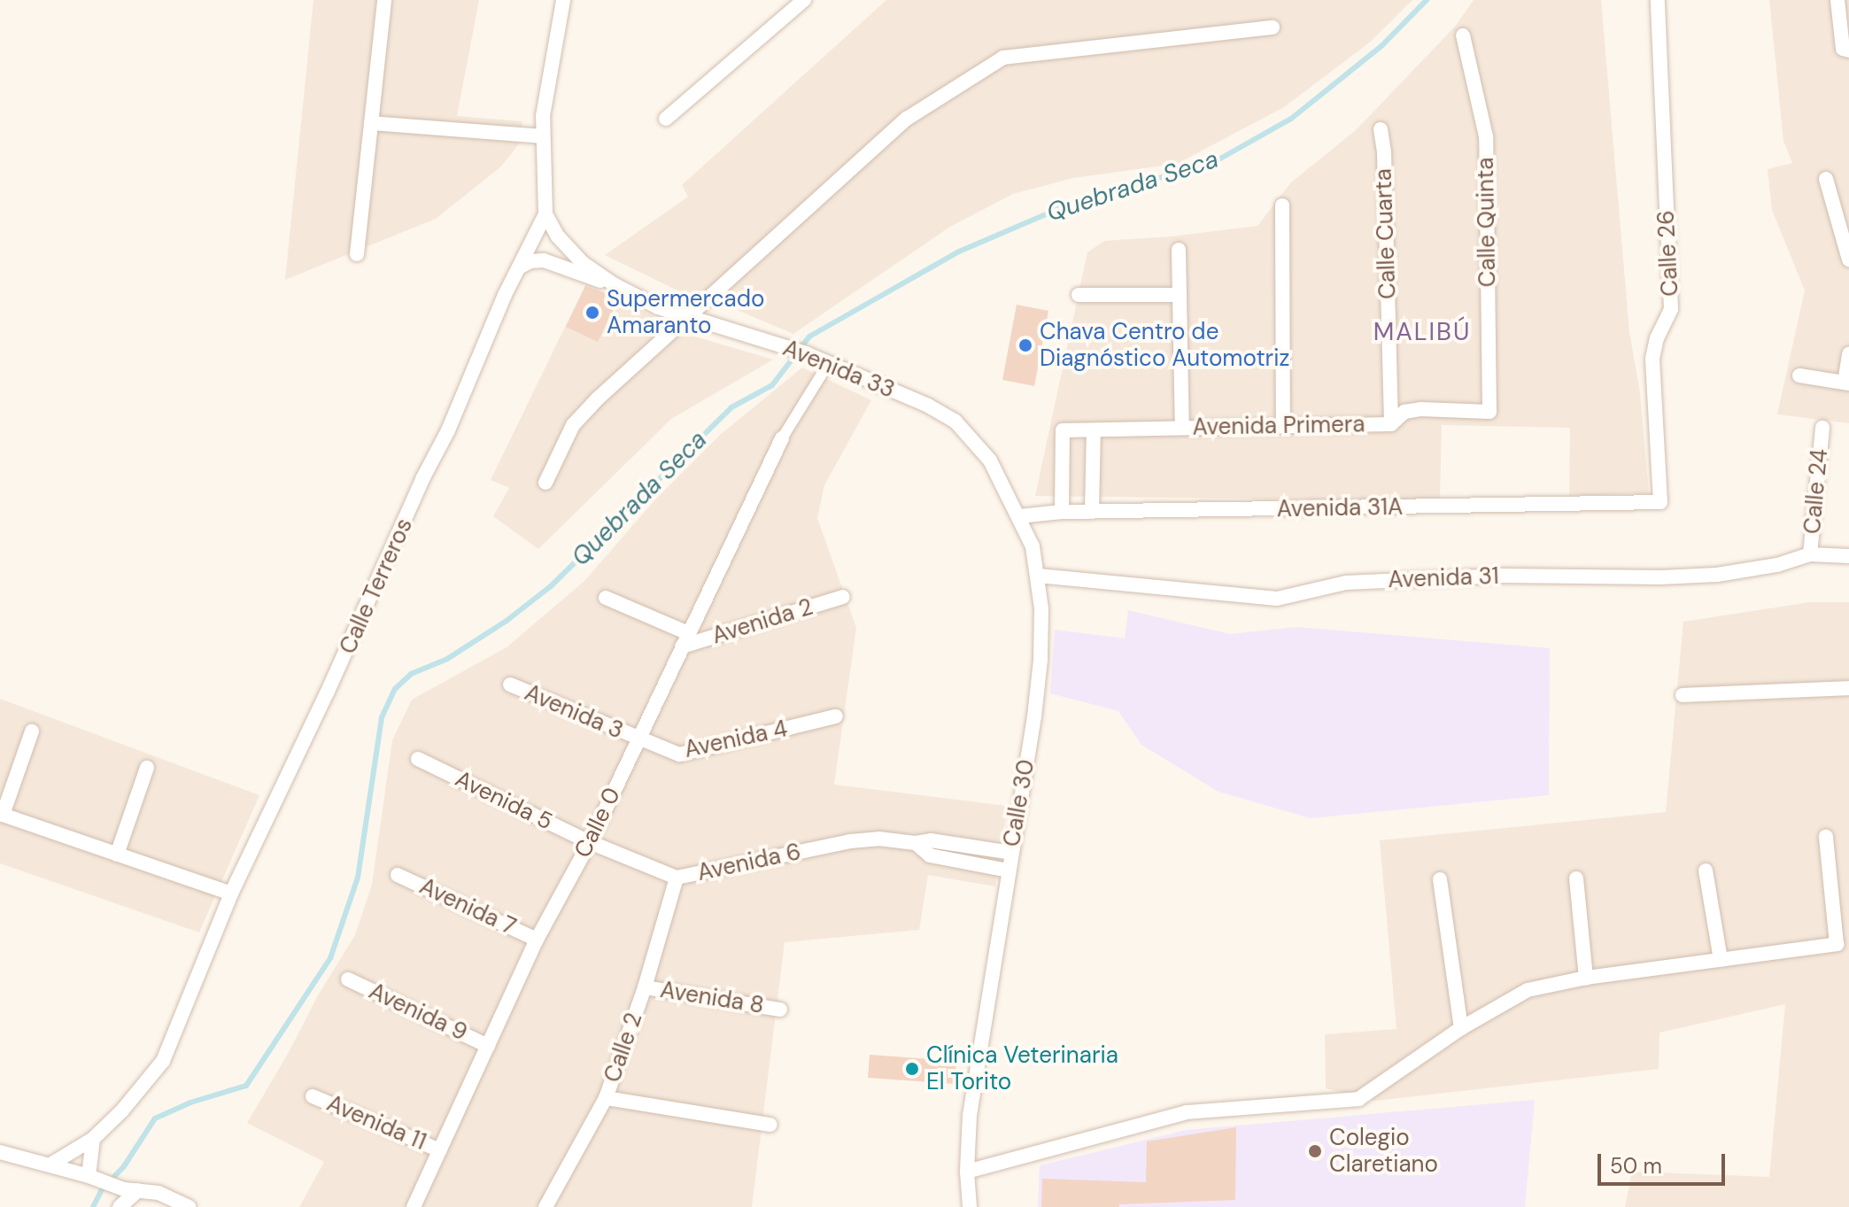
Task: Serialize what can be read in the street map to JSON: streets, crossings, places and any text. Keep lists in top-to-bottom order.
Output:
{
  "streets": {
    "street": [
      "Calle Quinta",
      "Calle Cuarta",
      "Calle 26",
      "Avenida 33",
      "Avenida Primera",
      "Calle 24",
      "Avenida 31A",
      "Avenida 31",
      "Calle Terreros",
      "Avenida 2",
      "Avenida 3",
      "Avenida 4",
      "Avenida 5",
      "Calle 30",
      "Calle 0",
      "Avenida 6",
      "Avenida 7",
      "Avenida 8",
      "Avenida 9",
      "Calle 2",
      "Avenida 11"
    ]
  },
  "crossings": [
    ["Calle Quinta", "Avenida Primera"],
    ["Calle Cuarta", "Avenida Primera"],
    ["Calle 26", "Avenida 31A"],
    ["Avenida 33", "Calle Terreros"],
    ["Avenida 33", "Calle 30"],
    ["Avenida Primera", "Avenida 31A"],
    ["Calle 24", "Avenida 31"],
    ["Avenida 31A", "Calle 30"],
    ["Avenida 31", "Calle 30"],
    ["Avenida 2", "Calle 0"],
    ["Avenida 3", "Avenida 4"],
    ["Avenida 3", "Calle 0"],
    ["Avenida 4", "Calle 0"],
    ["Avenida 5", "Calle 0"],
    ["Avenida 5", "Avenida 6"],
    ["Calle 30", "Avenida 6"],
    ["Calle 0", "Avenida 6"],
    ["Calle 0", "Avenida 7"],
    ["Calle 0", "Avenida 9"],
    ["Calle 0", "Avenida 11"],
    ["Avenida 6", "Calle 2"],
    ["Avenida 8", "Calle 2"]
  ],
  "districts": ["MALIBÚ"],
  "water": ["Quebrada Seca"],
  "places": [
    "Supermercado Amaranto",
    "Chava Centro de Diagnóstico Automotriz",
    "Clínica Veterinaria El Torito",
    "Colegio Claretiano"
  ],
  "scale_bar": "50 m"
}
